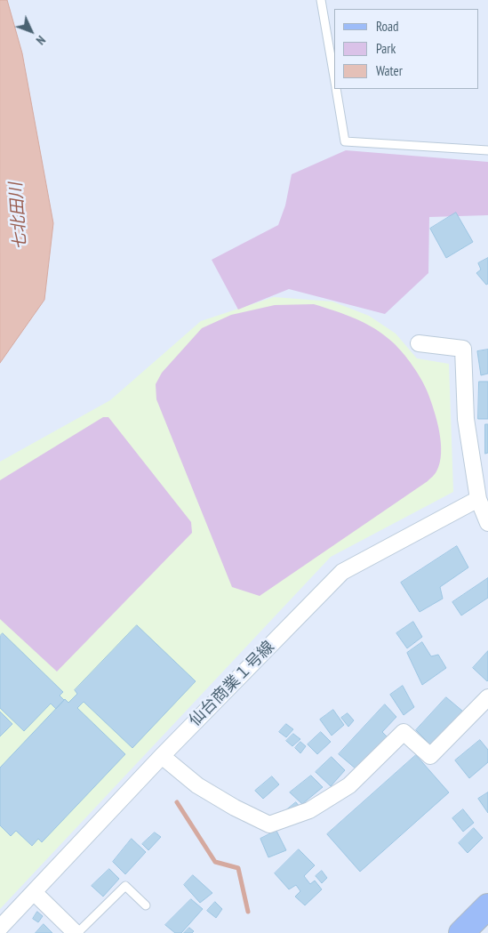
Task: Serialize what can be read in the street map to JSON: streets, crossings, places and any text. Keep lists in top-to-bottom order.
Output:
{
  "streets": {
    "street": ["仙台商業１号線"]
  },
  "water": ["七北田川"],
  "legend": ["Road", "Park", "Water"],
  "north": "bottom right"
}
